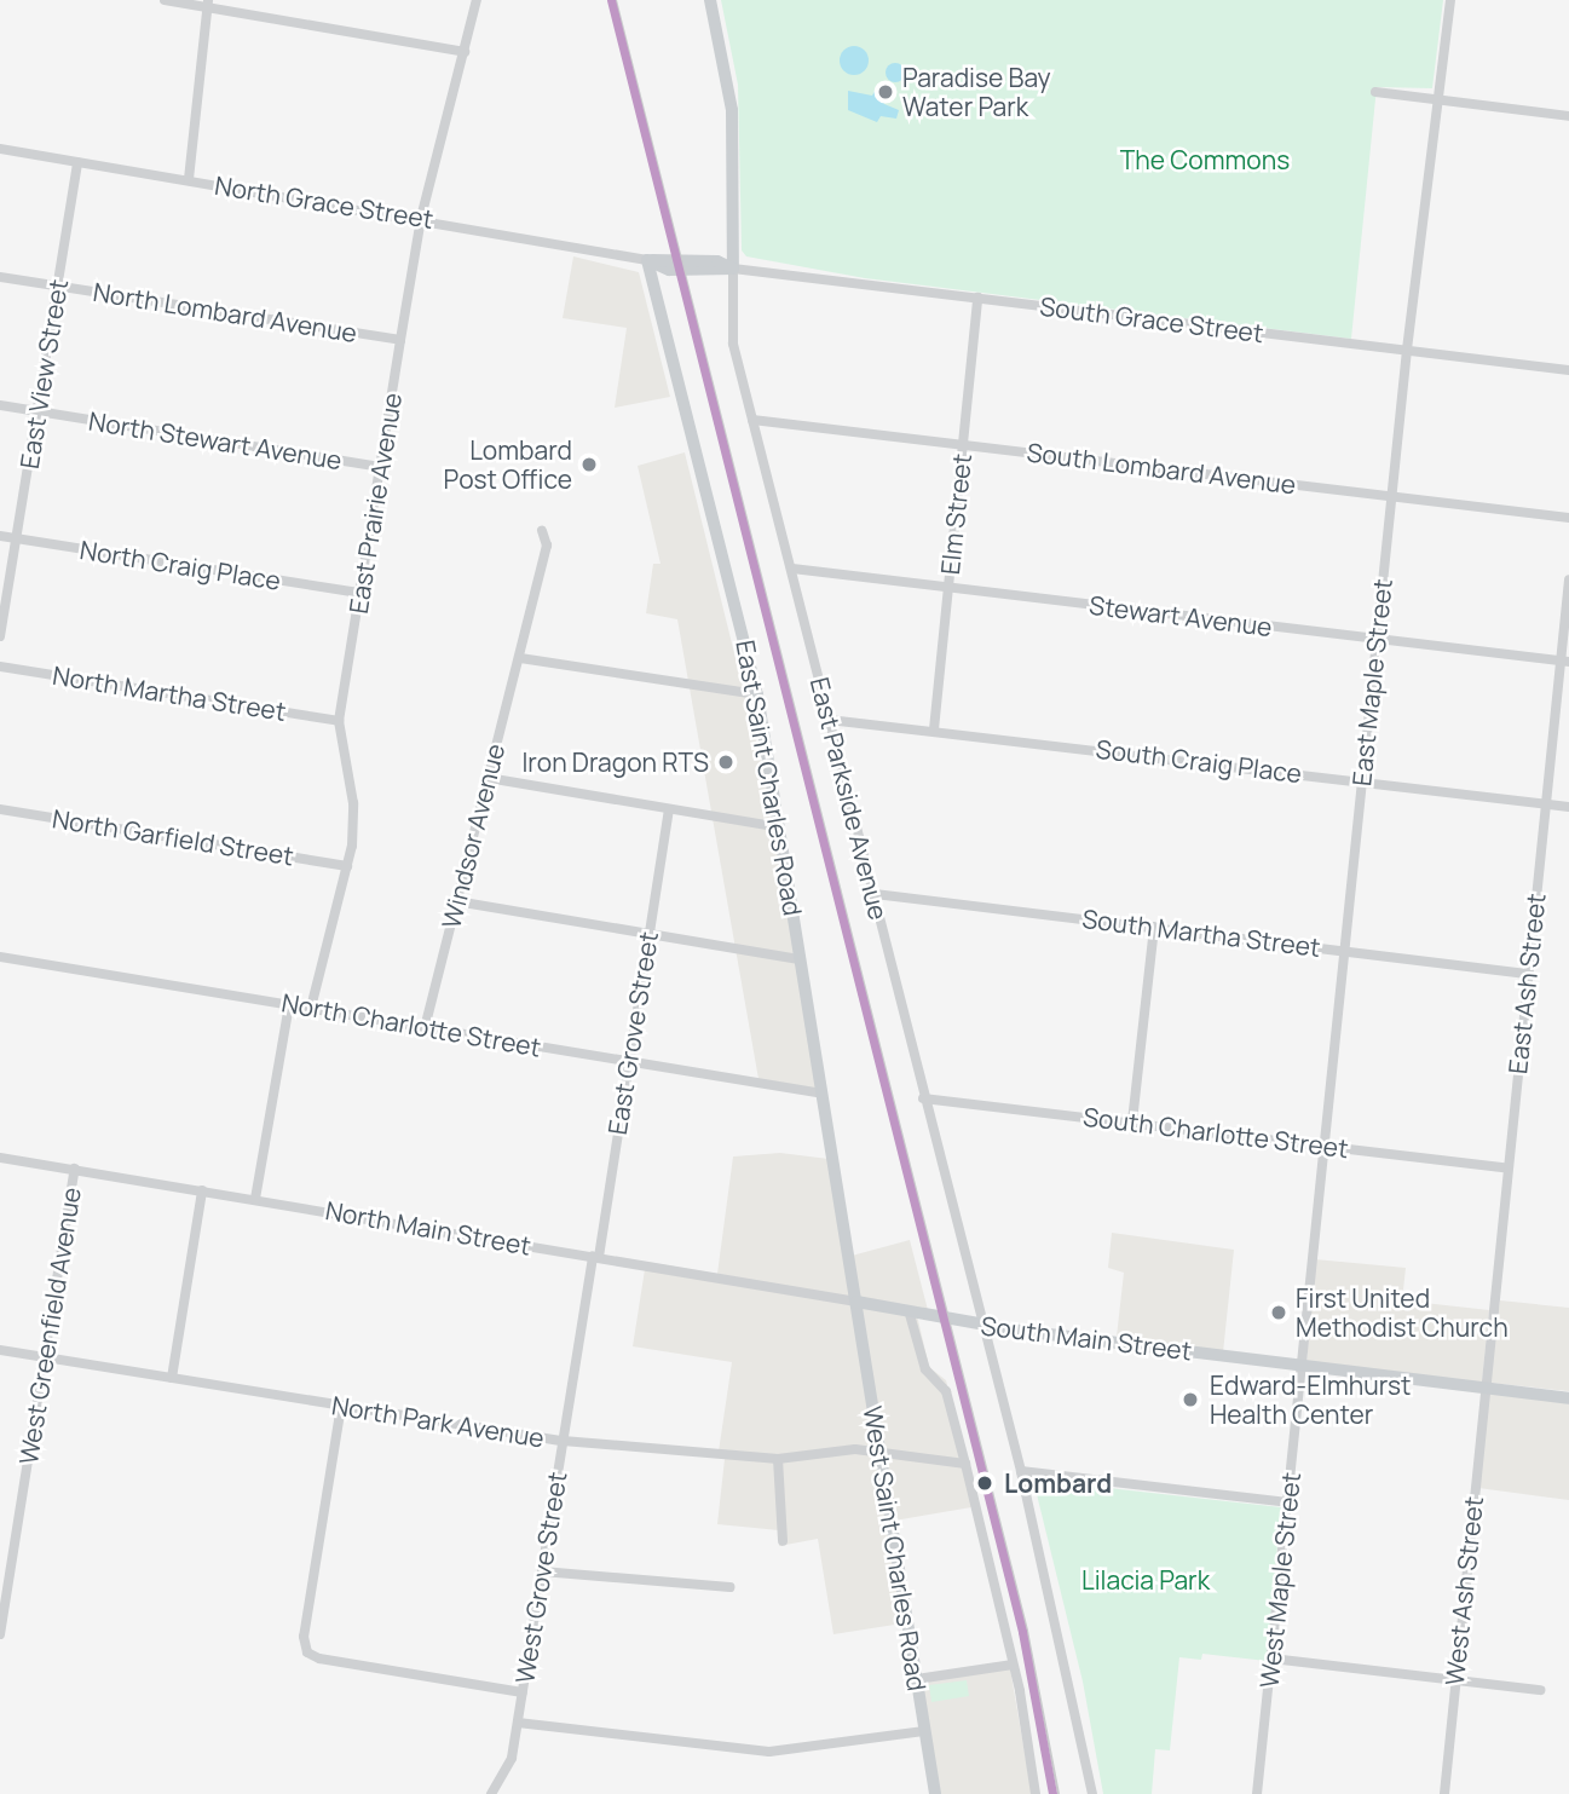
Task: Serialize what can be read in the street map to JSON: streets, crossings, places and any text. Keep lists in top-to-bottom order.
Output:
{
  "streets": {
    "main road": [
      "North Grace Street",
      "East Saint Charles Road",
      "South Main Street",
      "West Saint Charles Road"
    ],
    "street": [
      "North Lombard Avenue",
      "South Grace Street",
      "East View Street",
      "North Stewart Avenue",
      "South Lombard Avenue",
      "East Prairie Avenue",
      "Elm Street",
      "North Craig Place",
      "Stewart Avenue",
      "East Maple Street",
      "North Martha Street",
      "South Craig Place",
      "East Parkside Avenue",
      "Windsor Avenue",
      "North Garfield Street",
      "South Martha Street",
      "East Ash Street",
      "North Charlotte Street",
      "East Grove Street",
      "South Charlotte Street",
      "North Main Street",
      "West Greenfield Avenue",
      "North Park Avenue",
      "West Grove Street",
      "West Maple Street",
      "West Ash Street"
    ]
  },
  "crossings": [
    ["North Grace Street", "South Grace Street"],
    ["North Grace Street", "East View Street"],
    ["North Grace Street", "East Prairie Avenue"],
    ["North Grace Street", "East Saint Charles Road"],
    ["North Grace Street", "East Parkside Avenue"],
    ["North Lombard Avenue", "East View Street"],
    ["North Lombard Avenue", "East Prairie Avenue"],
    ["South Grace Street", "Elm Street"],
    ["South Grace Street", "East Maple Street"],
    ["South Grace Street", "East Parkside Avenue"],
    ["East View Street", "North Stewart Avenue"],
    ["East View Street", "North Craig Place"],
    ["North Stewart Avenue", "East Prairie Avenue"],
    ["South Lombard Avenue", "Elm Street"],
    ["South Lombard Avenue", "East Maple Street"],
    ["South Lombard Avenue", "East Parkside Avenue"],
    ["East Prairie Avenue", "North Craig Place"],
    ["East Prairie Avenue", "North Martha Street"],
    ["East Prairie Avenue", "North Garfield Street"],
    ["East Prairie Avenue", "North Charlotte Street"],
    ["Elm Street", "Stewart Avenue"],
    ["Elm Street", "South Craig Place"],
    ["Stewart Avenue", "East Maple Street"],
    ["Stewart Avenue", "East Parkside Avenue"],
    ["Stewart Avenue", "East Ash Street"],
    ["East Maple Street", "South Craig Place"],
    ["East Maple Street", "South Martha Street"],
    ["East Maple Street", "South Charlotte Street"],
    ["East Maple Street", "South Main Street"],
    ["East Maple Street", "West Maple Street"],
    ["South Craig Place", "East Parkside Avenue"],
    ["South Craig Place", "East Ash Street"],
    ["East Saint Charles Road", "North Charlotte Street"],
    ["East Saint Charles Road", "North Main Street"],
    ["East Saint Charles Road", "South Main Street"],
    ["East Saint Charles Road", "West Saint Charles Road"],
    ["East Parkside Avenue", "South Martha Street"],
    ["East Parkside Avenue", "South Charlotte Street"],
    ["East Parkside Avenue", "South Main Street"],
    ["Windsor Avenue", "North Charlotte Street"],
    ["South Martha Street", "East Ash Street"],
    ["East Ash Street", "South Charlotte Street"],
    ["East Ash Street", "South Main Street"],
    ["East Ash Street", "West Ash Street"],
    ["North Charlotte Street", "East Grove Street"],
    ["East Grove Street", "North Main Street"],
    ["East Grove Street", "West Grove Street"],
    ["North Main Street", "West Greenfield Avenue"],
    ["North Main Street", "South Main Street"],
    ["North Main Street", "West Saint Charles Road"],
    ["North Main Street", "West Grove Street"],
    ["West Greenfield Avenue", "North Park Avenue"],
    ["South Main Street", "West Saint Charles Road"],
    ["South Main Street", "West Maple Street"],
    ["South Main Street", "West Ash Street"],
    ["North Park Avenue", "West Saint Charles Road"],
    ["North Park Avenue", "West Grove Street"]
  ],
  "parks": ["The Commons", "Lilacia Park"],
  "places": [
    "Paradise Bay Water Park",
    "Lombard Post Office",
    "Iron Dragon RTS",
    "First United Methodist Church",
    "Edward-Elmhurst Health Center",
    "Lombard"
  ]
}
